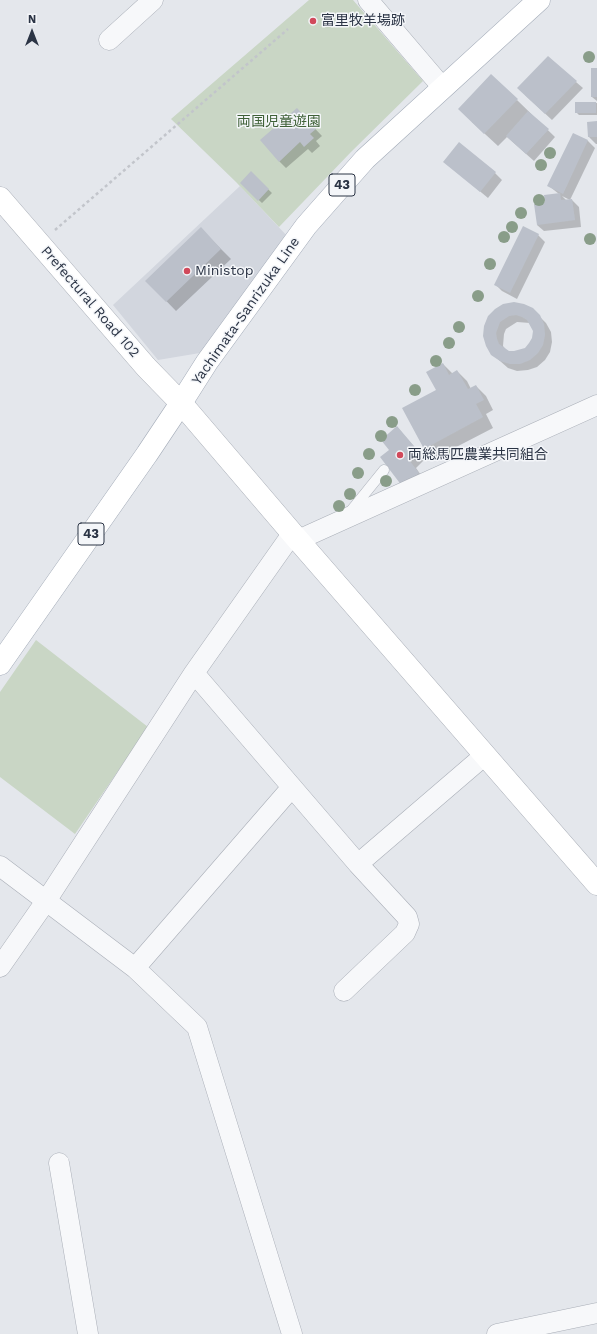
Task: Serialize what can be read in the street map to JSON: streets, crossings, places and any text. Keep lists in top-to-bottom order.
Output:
{
  "streets": {
    "main road": ["43", "Prefectural Road 102", "Yachimata-Sanrizuka Line"]
  },
  "crossings": [
    ["Prefectural Road 102", "Yachimata-Sanrizuka Line"]
  ],
  "parks": ["両国児童遊園"],
  "places": ["富里牧羊場跡", "Ministop", "両総馬匹農業共同組合"],
  "north": "top"
}
